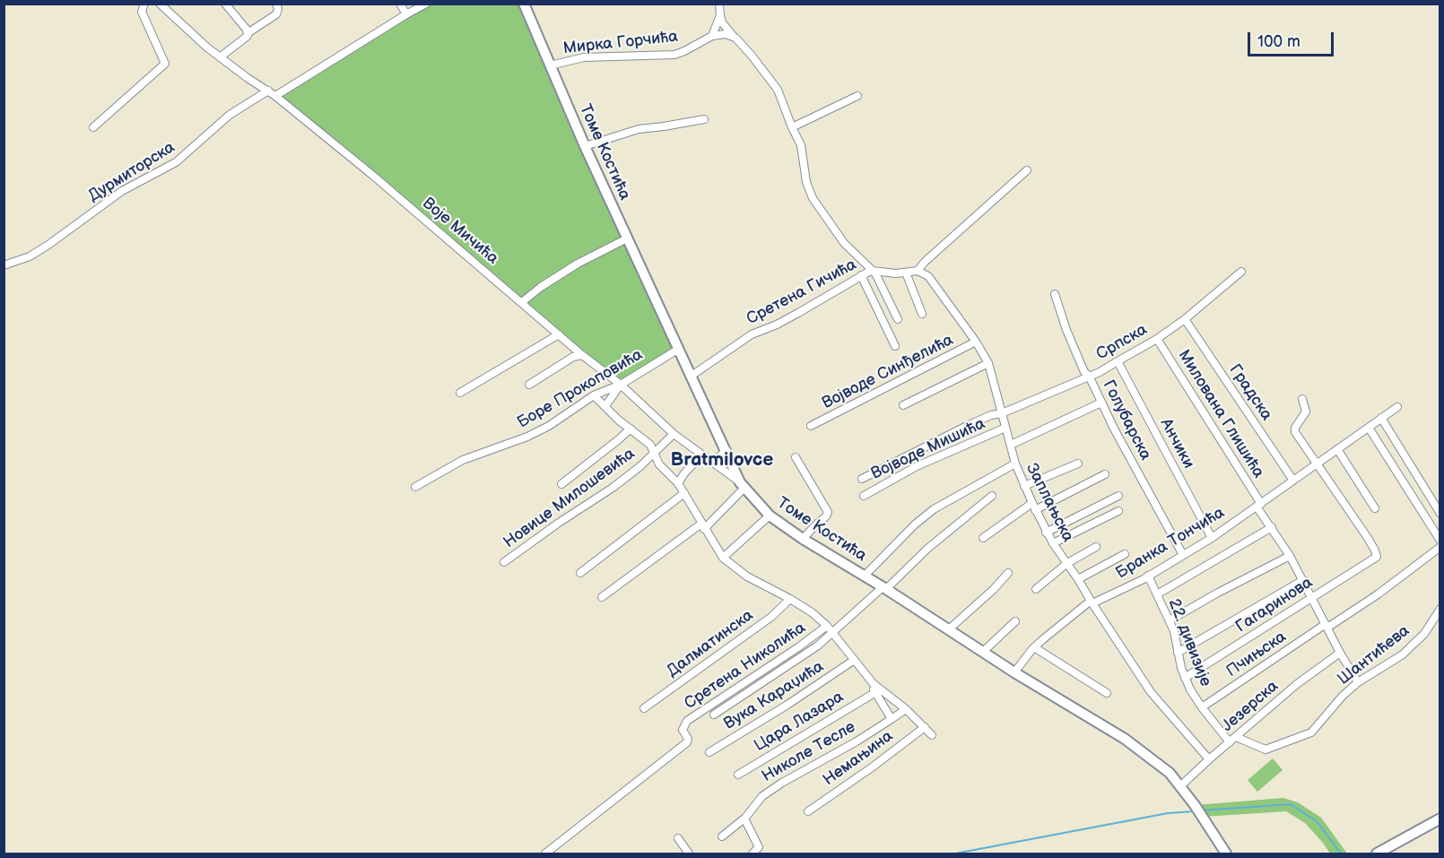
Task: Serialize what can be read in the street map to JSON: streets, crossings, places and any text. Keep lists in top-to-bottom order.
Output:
{
  "streets": {
    "street": [
      "Мирка Горчића",
      "Томе Костића",
      "Дурмиторска",
      "Воје Мичића",
      "Сретена Гичића",
      "Српска",
      "Војводе Синђелића",
      "Боре Прокоповића",
      "Градска",
      "Милована Глишића",
      "Голубарска",
      "Анчики",
      "Војводе Мишића",
      "Новице Милошевића",
      "Заплањска",
      "Бранка Тончића",
      "Гагаринова",
      "22. дивизије",
      "Далматинска",
      "Пчињска",
      "Шантићева",
      "Сретена Николића",
      "Вука Караџића",
      "Језерска",
      "Цара Лазара",
      "Николе Тесле",
      "Немањина"
    ]
  },
  "crossings": [
    ["Мирка Горчића", "Томе Костића"],
    ["Томе Костића", "Воје Мичића"],
    ["Томе Костића", "Сретена Гичића"],
    ["Томе Костића", "Боре Прокоповића"],
    ["Томе Костића", "Бранка Тончића"],
    ["Томе Костића", "Језерска"],
    ["Дурмиторска", "Воје Мичића"],
    ["Воје Мичића", "Боре Прокоповића"],
    ["Воје Мичића", "Новице Милошевића"],
    ["Сретена Гичића", "Заплањска"],
    ["Српска", "Градска"],
    ["Српска", "Милована Глишића"],
    ["Српска", "Голубарска"],
    ["Српска", "Анчики"],
    ["Српска", "Заплањска"],
    ["Војводе Синђелића", "Заплањска"],
    ["Градска", "Бранка Тончића"],
    ["Милована Глишића", "Бранка Тончића"],
    ["Милована Глишића", "Гагаринова"],
    ["Милована Глишића", "Пчињска"],
    ["Милована Глишића", "Шантићева"],
    ["Милована Глишића", "Језерска"],
    ["Голубарска", "Бранка Тончића"],
    ["Анчики", "Бранка Тончића"],
    ["Војводе Мишића", "Заплањска"],
    ["Заплањска", "Бранка Тончића"],
    ["Заплањска", "Језерска"],
    ["Бранка Тончића", "Гагаринова"],
    ["Бранка Тончића", "22. дивизије"],
    ["Гагаринова", "22. дивизије"],
    ["22. дивизије", "Пчињска"],
    ["22. дивизије", "Шантићева"],
    ["22. дивизије", "Језерска"],
    ["Шантићева", "Језерска"]
  ],
  "districts": ["Bratmilovce"],
  "scale_bar": "100 m"
}
